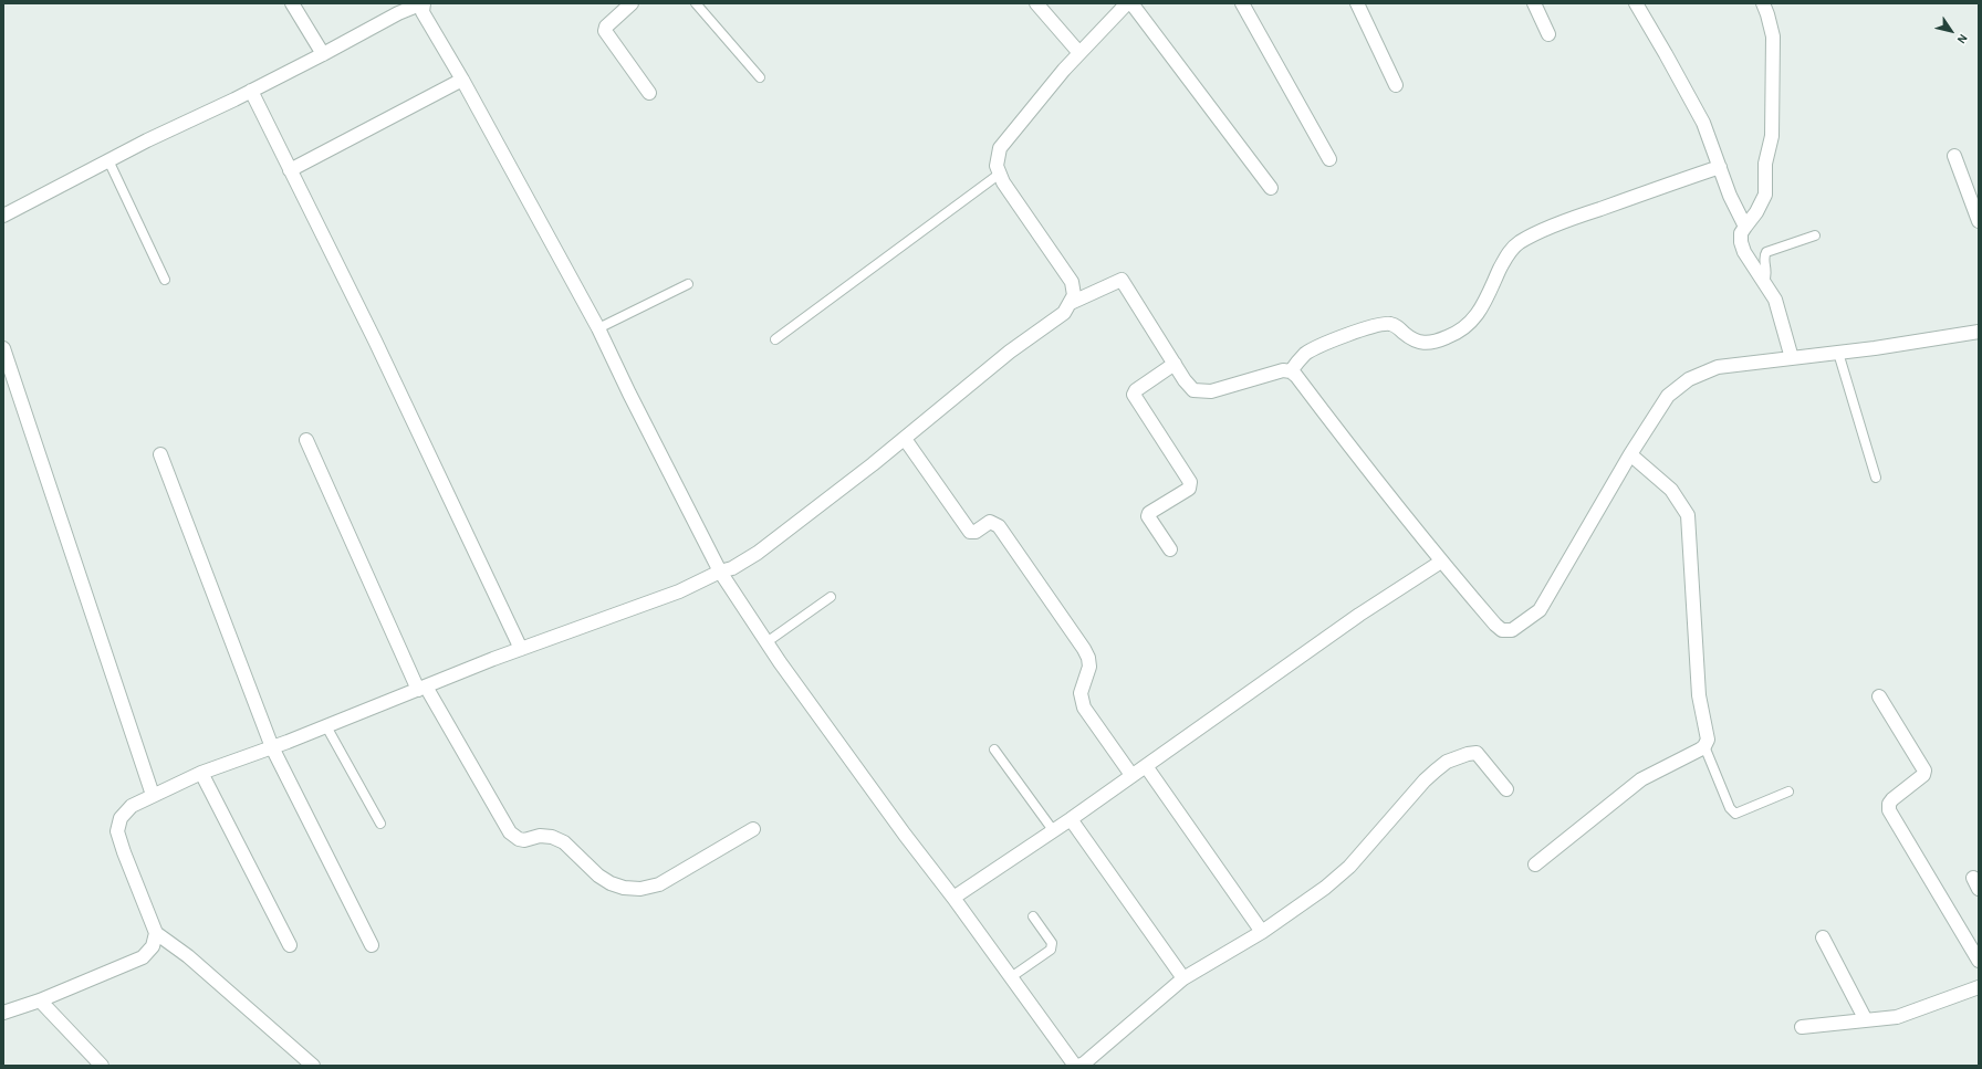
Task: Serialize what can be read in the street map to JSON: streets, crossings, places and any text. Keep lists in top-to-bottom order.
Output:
{
  "north": "bottom right"
}
